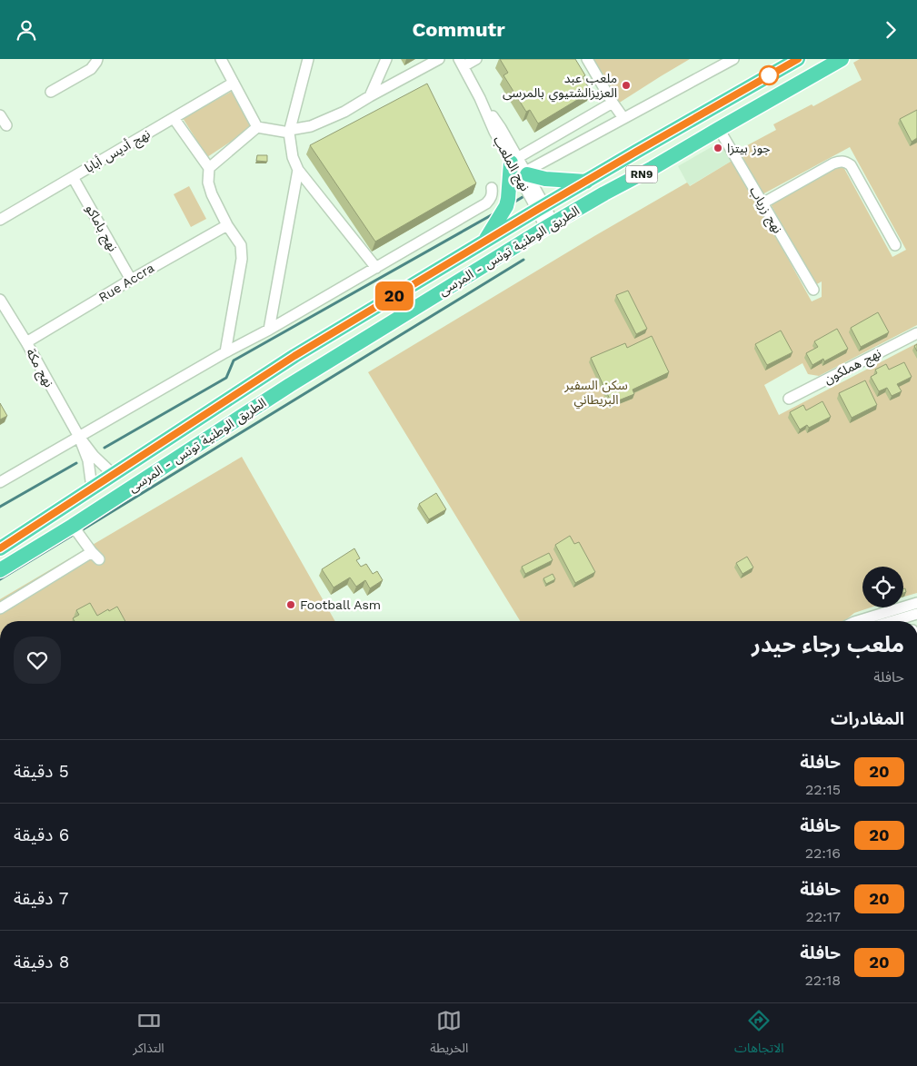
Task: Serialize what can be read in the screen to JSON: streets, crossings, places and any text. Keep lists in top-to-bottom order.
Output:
{
  "streets": {
    "highway": ["RN9", "الطريق الوطنية تونس - المرسى"],
    "street": [
      "نهج أديس أبابا",
      "نهج الملعب",
      "نهج زرياب",
      "نهج باماكو",
      "Rue Accra",
      "نهج هملكون",
      "نهج مكة"
    ]
  },
  "crossings": [
    ["نهج أديس أبابا", "نهج باماكو"],
    ["نهج الملعب", "الطريق الوطنية تونس - المرسى"],
    ["نهج زرياب", "الطريق الوطنية تونس - المرسى"],
    ["نهج باماكو", "Rue Accra"],
    ["Rue Accra", "نهج مكة"]
  ],
  "parks": ["سكن السفير البريطاني"],
  "places": ["ملعب عبد العزيزالشتيوي بالمرسى", "جوز بيتزا", "Football Asm"],
  "lines": ["bus line 20"],
  "page": {
    "header": "Commutr",
    "on_map": "20",
    "heading": [
      ["ملعب رجاء حيدر", "حافلة"],
      "المغادرات"
    ],
    "list": [
      {
        "mark": "20",
        "name": "حافلة",
        "note": "22:15",
        "value": "5 دقيقة"
      },
      {
        "mark": "20",
        "name": "حافلة",
        "note": "22:16",
        "value": "6 دقيقة"
      },
      {
        "mark": "20",
        "name": "حافلة",
        "note": "22:17",
        "value": "7 دقيقة"
      },
      {
        "mark": "20",
        "name": "حافلة",
        "note": "22:18",
        "value": "8 دقيقة"
      }
    ],
    "tabs": ["الاتجاهات", "الخريطة", "التذاكر"]
  }
}
